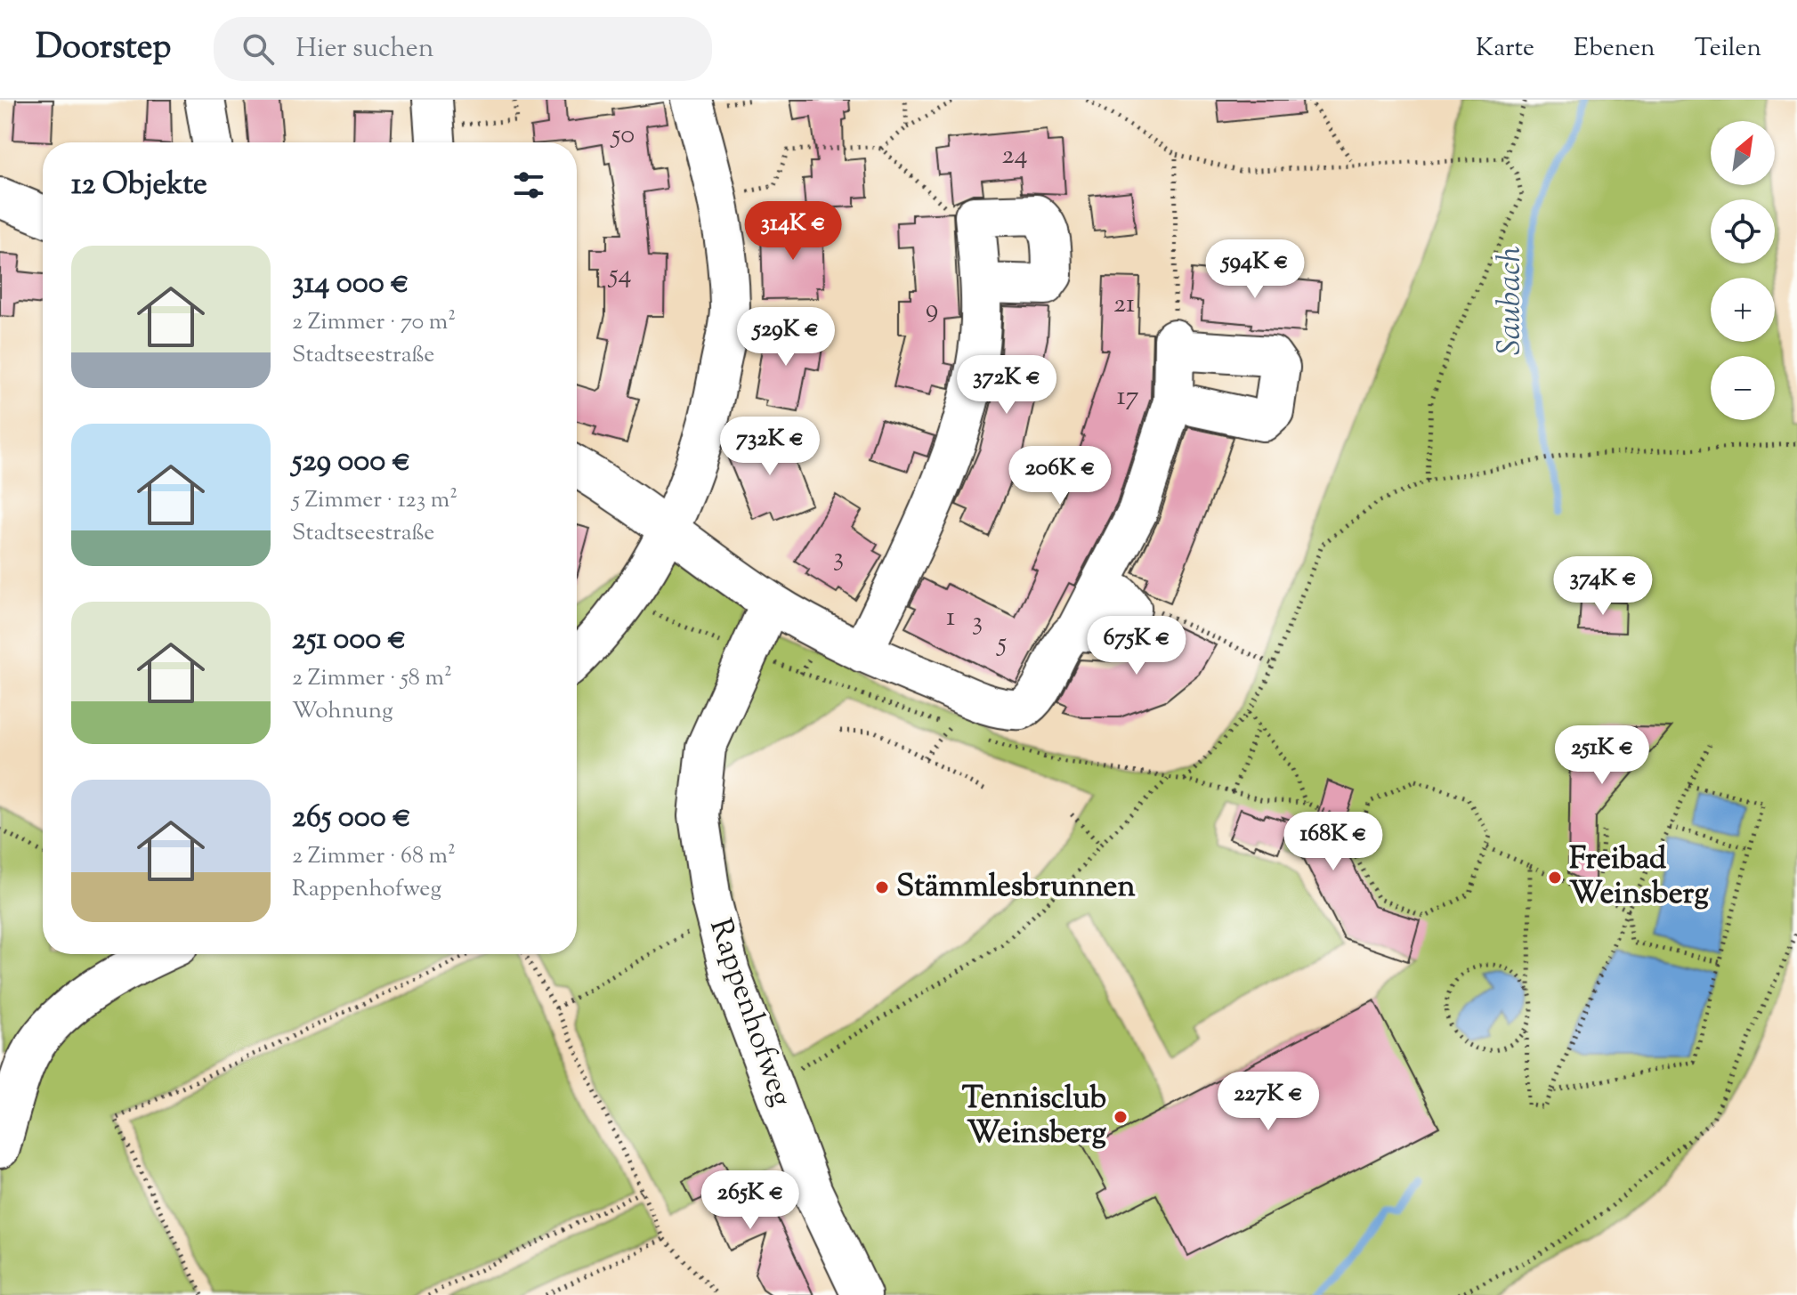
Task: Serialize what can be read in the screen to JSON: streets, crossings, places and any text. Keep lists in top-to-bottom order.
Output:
{
  "streets": {
    "street": ["Rappenhofweg"]
  },
  "water": ["Saubach"],
  "places": ["Freibad Weinsberg", "Stämmlesbrunnen", "Tennisclub Weinsberg"],
  "house_numbers": [
    "50",
    "24",
    "54",
    "21",
    "9",
    "17",
    "3",
    "1",
    "3",
    "5"
  ],
  "north": "top right",
  "page": {
    "header": "Doorstep",
    "search": "Hier suchen",
    "nav": ["Karte", "Ebenen", "Teilen"],
    "map_buttons": ["+", "−"],
    "heading": "12 Objekte",
    "price": [
      "314K €",
      "594K €",
      "529K €",
      "372K €",
      "732K €",
      "206K €",
      "374K €",
      "675K €",
      "251K €",
      "168K €",
      "227K €",
      "265K €"
    ],
    "list": [
      {
        "name": "314 000 €",
        "note": "2 Zimmer · 70 m² · Stadtseestraße"
      },
      {
        "name": "529 000 €",
        "note": "5 Zimmer · 123 m² · Stadtseestraße"
      },
      {
        "name": "251 000 €",
        "note": "2 Zimmer · 58 m² · Wohnung"
      },
      {
        "name": "265 000 €",
        "note": "2 Zimmer · 68 m² · Rappenhofweg"
      }
    ]
  }
}
